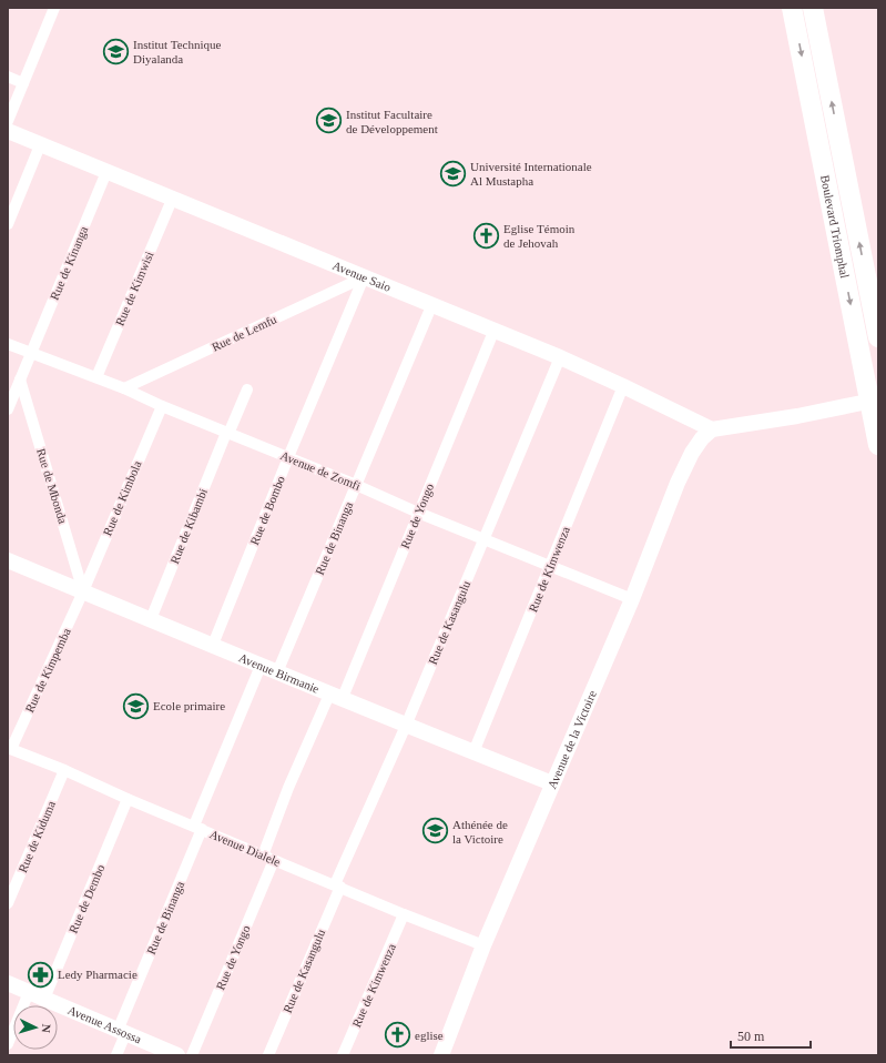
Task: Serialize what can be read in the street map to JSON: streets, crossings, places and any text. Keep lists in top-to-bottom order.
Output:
{
  "streets": {
    "highway": ["Boulevard Triomphal"],
    "street": [
      "Rue de Kinanga",
      "Avenue Saio",
      "Rue de Kimwisi",
      "Rue de Lemfu",
      "Avenue de Zomfi",
      "Rue de Mbonda",
      "Rue de Kimbola",
      "Rue de Bombo",
      "Rue de Yongo",
      "Rue de Kibambi",
      "Rue de Binanga",
      "Rue de KImwenza",
      "Rue de Kasangulu",
      "Rue de Kimpemba",
      "Avenue Birmanie",
      "Avenue de la Victoire",
      "Rue de Kiduma",
      "Avenue Dialele",
      "Rue de Dembo",
      "Rue de Kimwenza",
      "Avenue Assossa"
    ]
  },
  "crossings": [
    ["Rue de Kinanga", "Avenue Saio"],
    ["Rue de Kinanga", "Avenue de Zomfi"],
    ["Rue de Kinanga", "Rue de Mbonda"],
    ["Avenue Saio", "Rue de Kimwisi"],
    ["Avenue Saio", "Rue de Lemfu"],
    ["Avenue Saio", "Rue de Bombo"],
    ["Avenue Saio", "Rue de Yongo"],
    ["Avenue Saio", "Rue de Binanga"],
    ["Avenue Saio", "Rue de KImwenza"],
    ["Avenue Saio", "Rue de Kasangulu"],
    ["Avenue Saio", "Avenue de la Victoire"],
    ["Rue de Kimwisi", "Avenue de Zomfi"],
    ["Rue de Lemfu", "Avenue de Zomfi"],
    ["Rue de Lemfu", "Rue de Bombo"],
    ["Avenue de Zomfi", "Rue de Kimbola"],
    ["Avenue de Zomfi", "Rue de Bombo"],
    ["Avenue de Zomfi", "Rue de Yongo"],
    ["Avenue de Zomfi", "Rue de Kibambi"],
    ["Avenue de Zomfi", "Rue de Binanga"],
    ["Avenue de Zomfi", "Rue de KImwenza"],
    ["Avenue de Zomfi", "Rue de Kasangulu"],
    ["Avenue de Zomfi", "Avenue de la Victoire"],
    ["Rue de Mbonda", "Rue de Kimbola"],
    ["Rue de Mbonda", "Rue de Kimpemba"],
    ["Rue de Mbonda", "Avenue Birmanie"],
    ["Rue de Kimbola", "Rue de Kimpemba"],
    ["Rue de Kimbola", "Avenue Birmanie"],
    ["Rue de Bombo", "Avenue Birmanie"],
    ["Rue de Yongo", "Avenue Birmanie"],
    ["Rue de Yongo", "Avenue Dialele"],
    ["Rue de Kibambi", "Avenue Birmanie"],
    ["Rue de Binanga", "Avenue Birmanie"],
    ["Rue de Binanga", "Avenue Dialele"],
    ["Rue de Binanga", "Avenue Assossa"],
    ["Rue de KImwenza", "Avenue Birmanie"],
    ["Rue de Kasangulu", "Avenue Birmanie"],
    ["Rue de Kasangulu", "Avenue Dialele"],
    ["Rue de Kimpemba", "Avenue Birmanie"],
    ["Rue de Kimpemba", "Avenue Dialele"],
    ["Avenue Birmanie", "Avenue de la Victoire"],
    ["Avenue de la Victoire", "Avenue Dialele"],
    ["Rue de Kiduma", "Avenue Dialele"],
    ["Avenue Dialele", "Rue de Dembo"],
    ["Avenue Dialele", "Rue de Kimwenza"],
    ["Rue de Dembo", "Avenue Assossa"]
  ],
  "places": {
    "school or university": [
      "Institut Technique Diyalanda",
      "Institut Facultaire de Développement",
      "Université Internationale Al Mustapha",
      "Ecole primaire",
      "Athénée de la Victoire"
    ],
    "church": ["Eglise Témoin de Jehovah", "eglise"],
    "pharmacy": ["Ledy Pharmacie"]
  },
  "scale_bar": "50 m",
  "north": "right"
}
